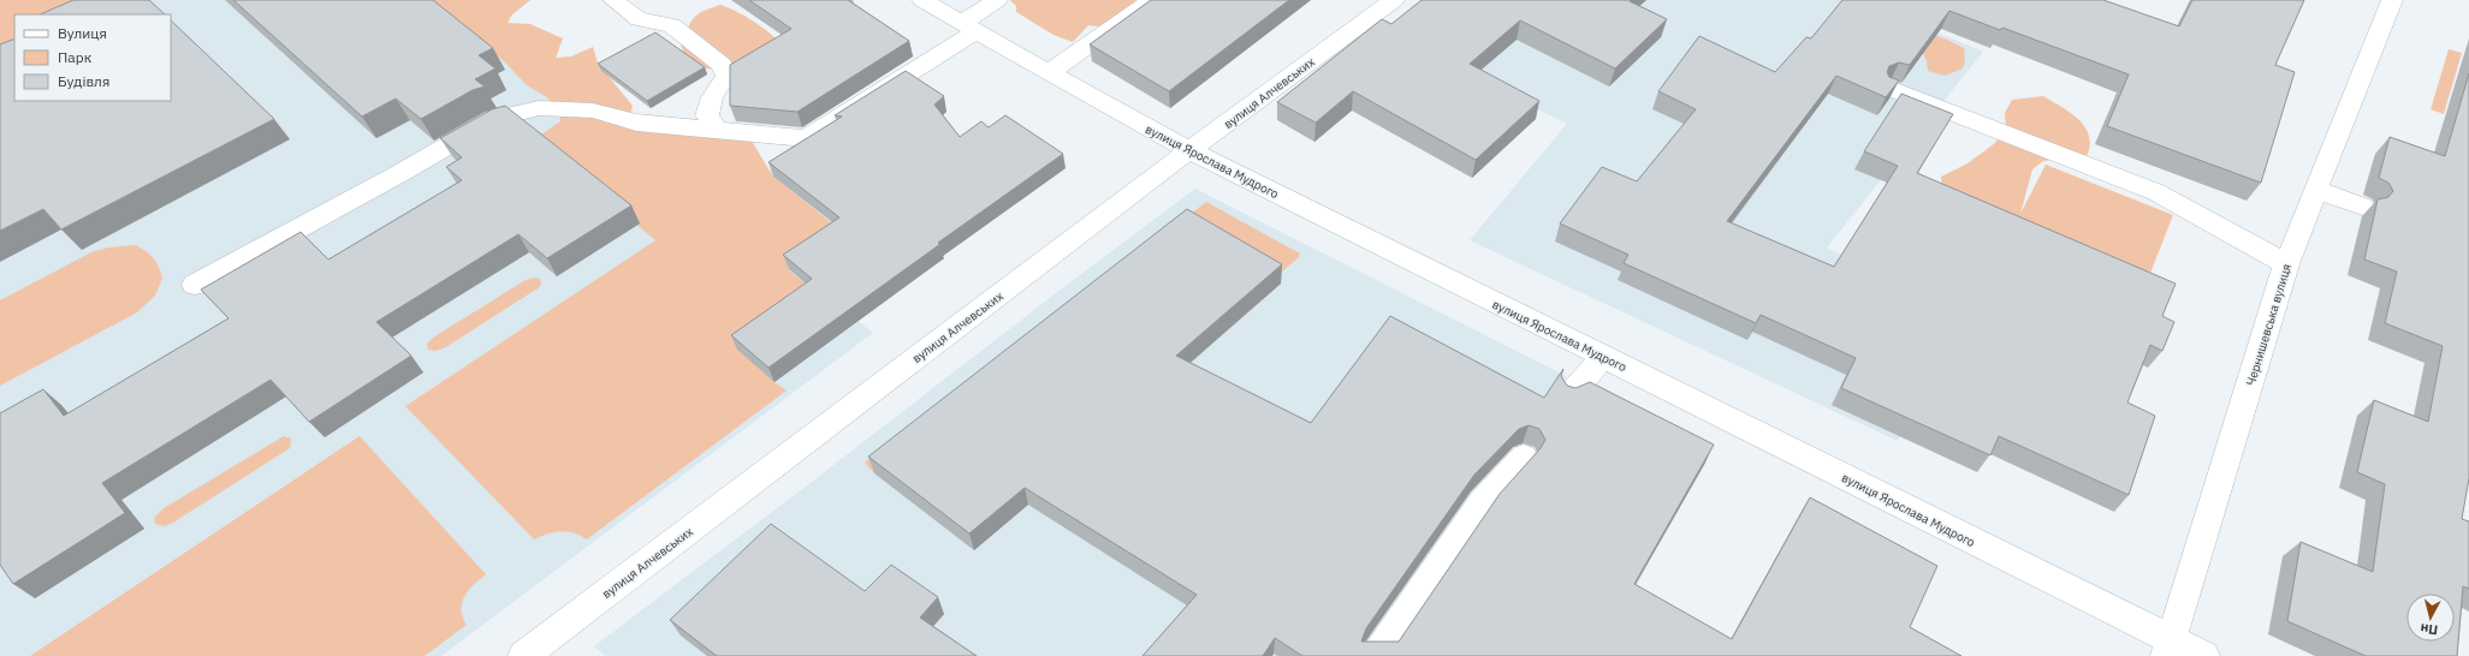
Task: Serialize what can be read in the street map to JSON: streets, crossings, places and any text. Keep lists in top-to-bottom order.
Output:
{
  "streets": {
    "street": ["вулиця Алчевських", "вулиця Ярослава Мудрого", "Чернишевська вулиця"]
  },
  "crossings": [
    ["вулиця Алчевських", "вулиця Ярослава Мудрого"],
    ["вулиця Ярослава Мудрого", "Чернишевська вулиця"]
  ],
  "legend": ["Вулиця", "Парк", "Будівля"],
  "north": "bottom"
}
